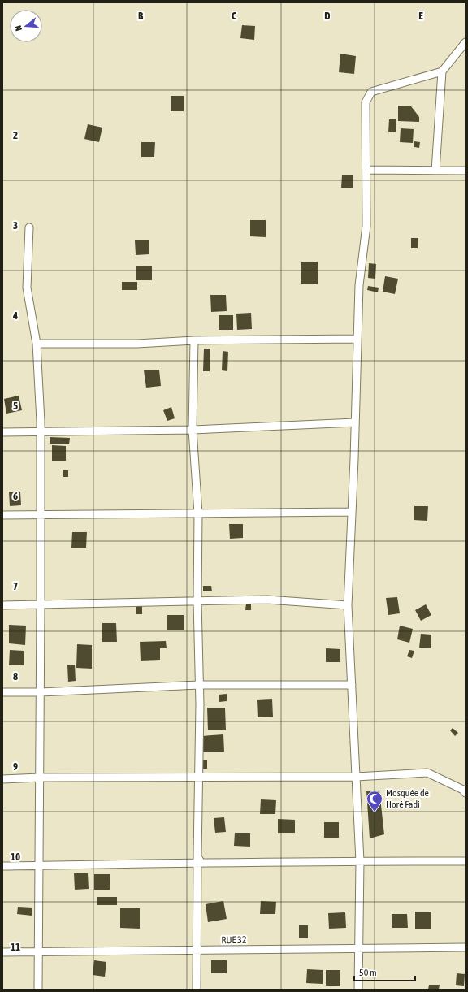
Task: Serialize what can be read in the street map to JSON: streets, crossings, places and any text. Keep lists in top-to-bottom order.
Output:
{
  "streets": {
    "street": ["RUE 32"]
  },
  "places": {
    "mosque": ["Mosquée de Horé Fadi"]
  },
  "scale_bar": "50 m",
  "north": "left",
  "grid": {
    "columns": [
      "B",
      "C",
      "D",
      "E"
    ],
    "rows": [
      "2",
      "3",
      "4",
      "5",
      "6",
      "7",
      "8",
      "9",
      "10",
      "11"
    ]
  }
}
